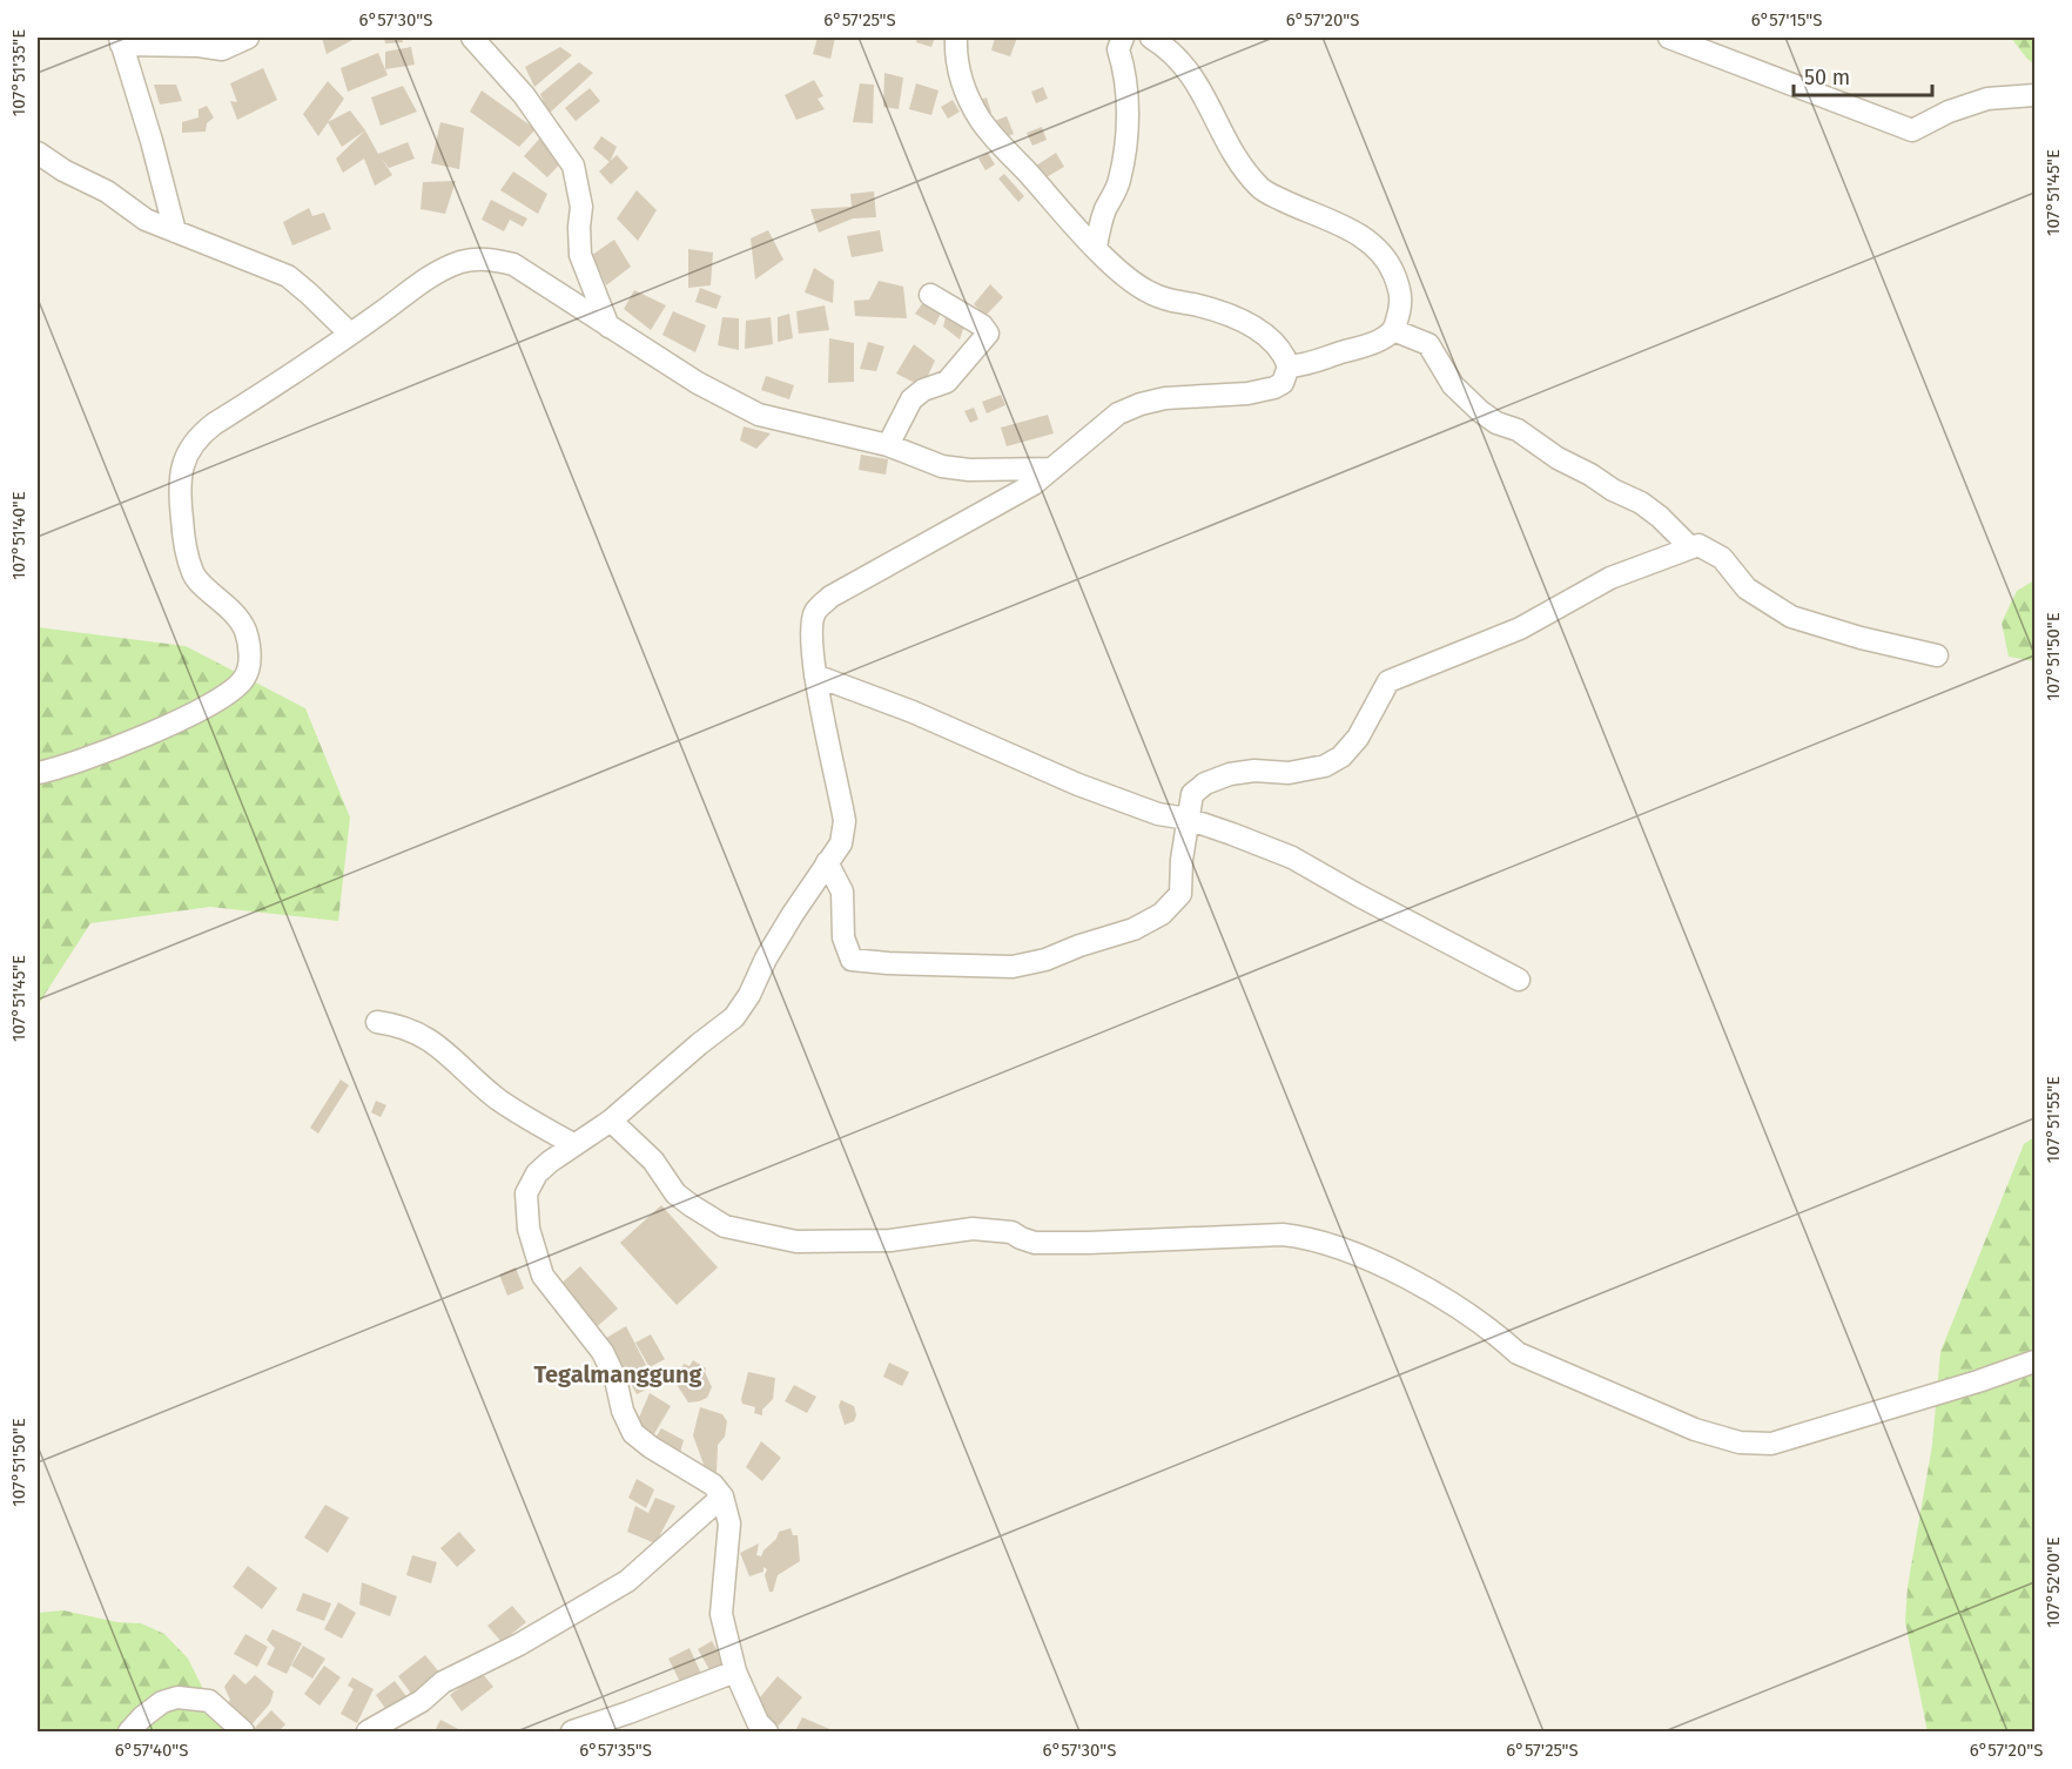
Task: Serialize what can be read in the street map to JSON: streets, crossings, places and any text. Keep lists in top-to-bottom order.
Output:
{
  "districts": ["Tegalmanggung"],
  "scale_bar": "50 m",
  "coordinates": [
    "6°57'30\"S",
    "6°57'25\"S",
    "6°57'20\"S",
    "6°57'15\"S",
    "107°51'35\"E",
    "107°51'45\"E",
    "107°51'40\"E",
    "107°51'50\"E",
    "107°51'55\"E",
    "107°52'00\"E",
    "6°57'40\"S",
    "6°57'35\"S"
  ]
}
